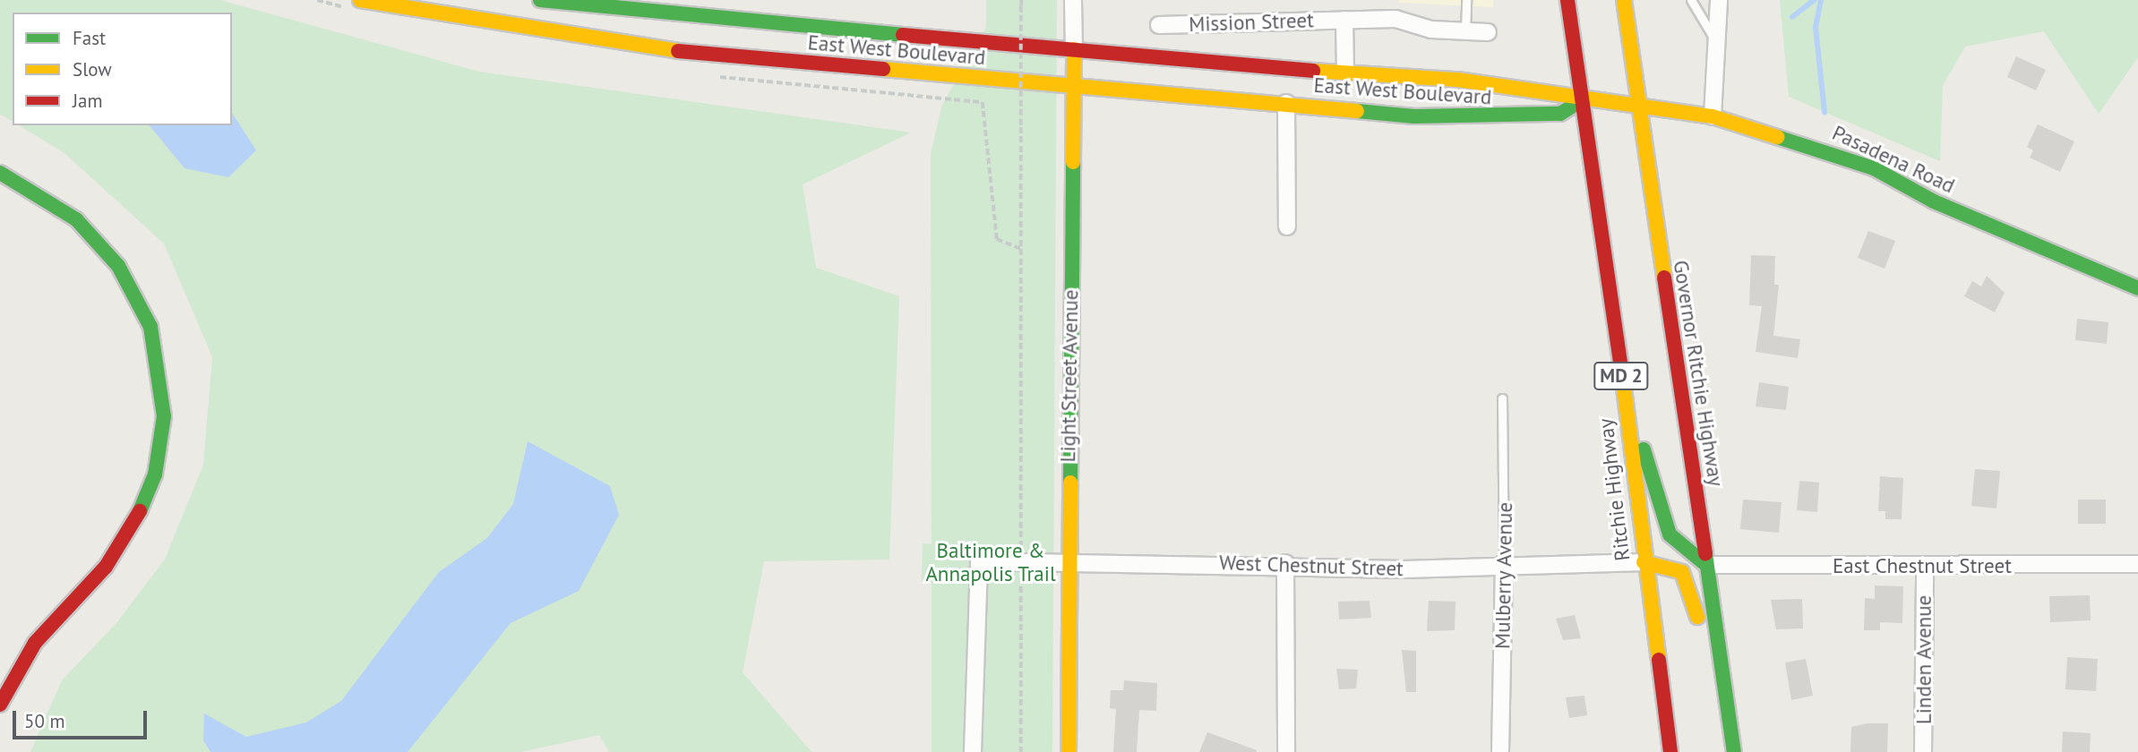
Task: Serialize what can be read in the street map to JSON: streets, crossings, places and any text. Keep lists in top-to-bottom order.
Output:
{
  "streets": {
    "main road": [
      "East West Boulevard",
      "Pasadena Road",
      "Governor Ritchie Highway",
      "Light Street Avenue",
      "MD 2",
      "Ritchie Highway"
    ],
    "street": [
      "Mission Street",
      "West Chestnut Street",
      "East Chestnut Street",
      "Mulberry Avenue",
      "Linden Avenue"
    ]
  },
  "crossings": [
    ["Mission Street", "East West Boulevard"],
    ["East West Boulevard", "Pasadena Road"],
    ["East West Boulevard", "Light Street Avenue"],
    ["East West Boulevard", "Ritchie Highway"],
    ["Pasadena Road", "Governor Ritchie Highway"],
    ["Pasadena Road", "Ritchie Highway"],
    ["Governor Ritchie Highway", "East Chestnut Street"],
    ["Light Street Avenue", "West Chestnut Street"],
    ["Ritchie Highway", "West Chestnut Street"],
    ["West Chestnut Street", "Mulberry Avenue"],
    ["East Chestnut Street", "Linden Avenue"]
  ],
  "parks": ["Baltimore & Annapolis Trail"],
  "legend": ["Fast", "Slow", "Jam"],
  "scale_bar": "50 m"
}
